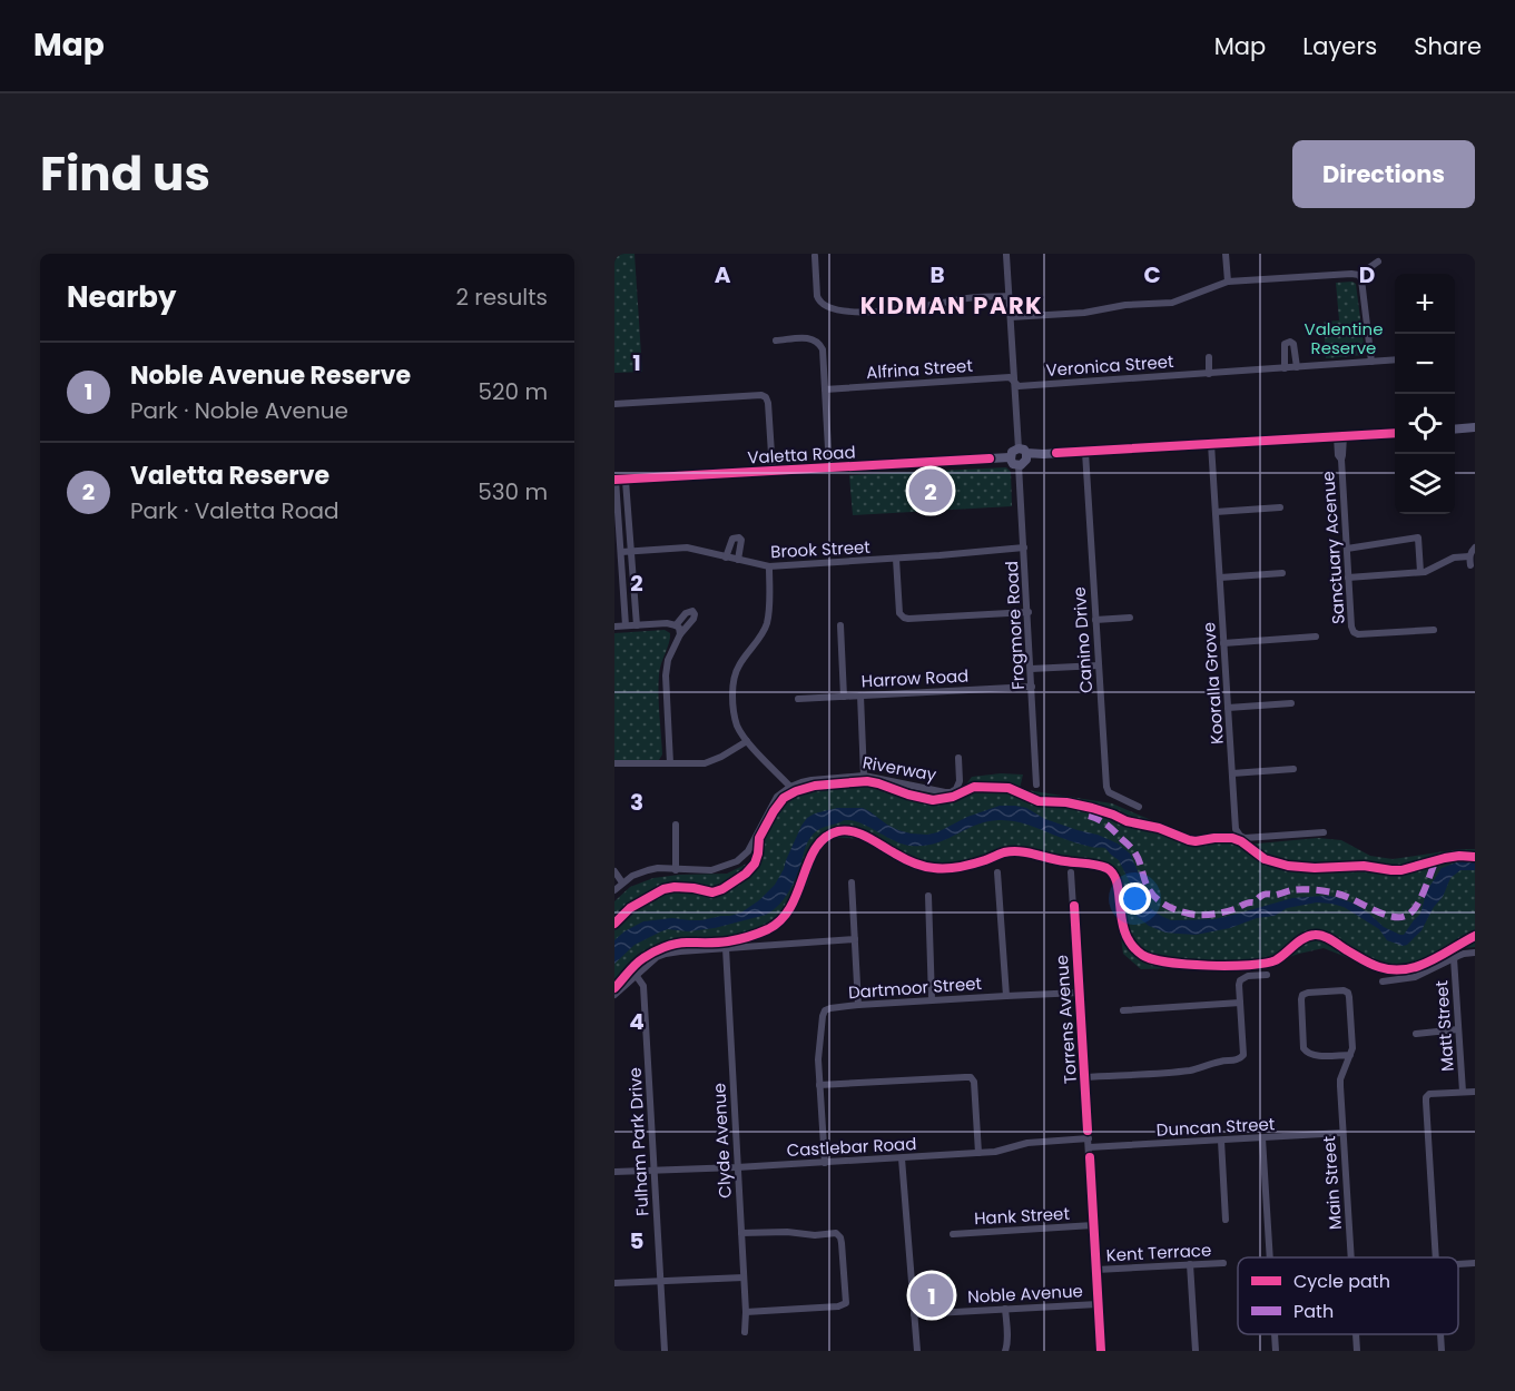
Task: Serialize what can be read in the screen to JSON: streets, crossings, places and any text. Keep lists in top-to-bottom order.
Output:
{
  "streets": {
    "street": [
      "Veronica Street",
      "Alfrina Street",
      "Valetta Road",
      "Sanctuary Acenue",
      "Brook Street",
      "Frogmore Road",
      "Canino Drive",
      "Harrow Road",
      "Kooralla Grove",
      "Riverway",
      "Dartmoor Street",
      "Torrens Avenue",
      "Matt Street",
      "Duncan Street",
      "Clyde Avenue",
      "Fulham Park Drive",
      "Castlebar Road",
      "Main Street",
      "Hank Street",
      "Kent Terrace",
      "Noble Avenue"
    ]
  },
  "crossings": [
    ["Veronica Street", "Alfrina Street"],
    ["Brook Street", "Frogmore Road"],
    ["Frogmore Road", "Harrow Road"],
    ["Dartmoor Street", "Torrens Avenue"],
    ["Dartmoor Street", "Castlebar Road"],
    ["Torrens Avenue", "Duncan Street"],
    ["Torrens Avenue", "Castlebar Road"],
    ["Torrens Avenue", "Hank Street"],
    ["Torrens Avenue", "Kent Terrace"],
    ["Torrens Avenue", "Noble Avenue"],
    ["Duncan Street", "Main Street"],
    ["Clyde Avenue", "Castlebar Road"],
    ["Fulham Park Drive", "Castlebar Road"]
  ],
  "districts": ["KIDMAN PARK"],
  "parks": ["Valentine Reserve"],
  "legend": ["Cycle path", "Path"],
  "page": {
    "header": "Map",
    "nav": ["Map", "Layers", "Share"],
    "title": "Find us",
    "buttons": "Directions",
    "heading": ["Nearby", "2 results"],
    "map_buttons": ["+", "−"],
    "list": [
      {
        "mark": "1",
        "name": "Noble Avenue Reserve",
        "note": "Park · Noble Avenue",
        "value": "520 m"
      },
      {
        "mark": "2",
        "name": "Valetta Reserve",
        "note": "Park · Valetta Road",
        "value": "530 m"
      }
    ],
    "pins": ["2", "1"]
  },
  "grid": {
    "columns": [
      "A",
      "B",
      "C",
      "D"
    ],
    "rows": [
      "1",
      "2",
      "3",
      "4",
      "5"
    ]
  }
}
